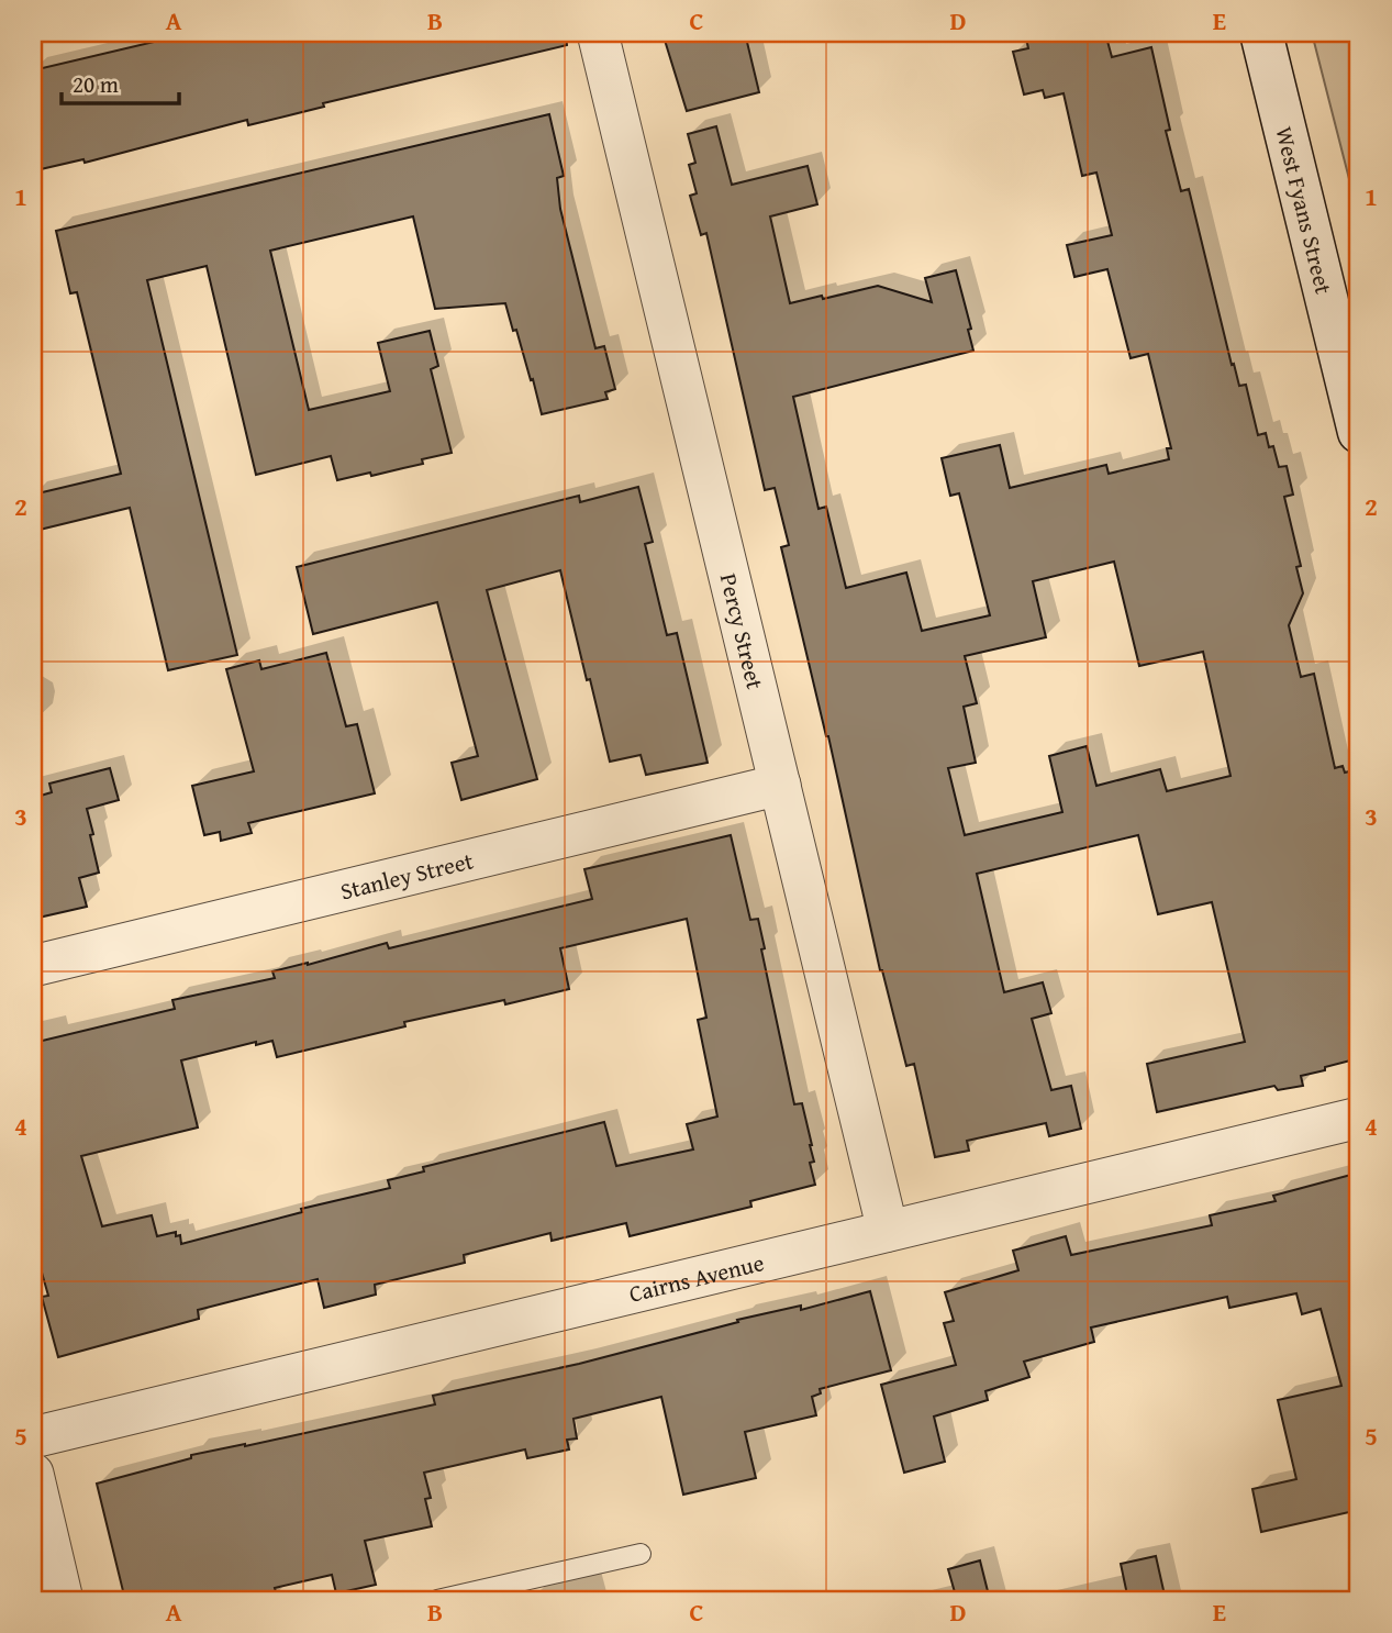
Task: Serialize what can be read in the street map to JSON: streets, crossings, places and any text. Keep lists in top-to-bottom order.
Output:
{
  "streets": {
    "main road": ["West Fyans Street"],
    "street": ["Percy Street", "Stanley Street", "Cairns Avenue"]
  },
  "crossings": [
    ["Percy Street", "Stanley Street"],
    ["Percy Street", "Cairns Avenue"]
  ],
  "scale_bar": "20 m",
  "grid": {
    "columns": [
      "A",
      "B",
      "C",
      "D",
      "E"
    ],
    "rows": [
      "1",
      "2",
      "3",
      "4",
      "5"
    ]
  }
}
